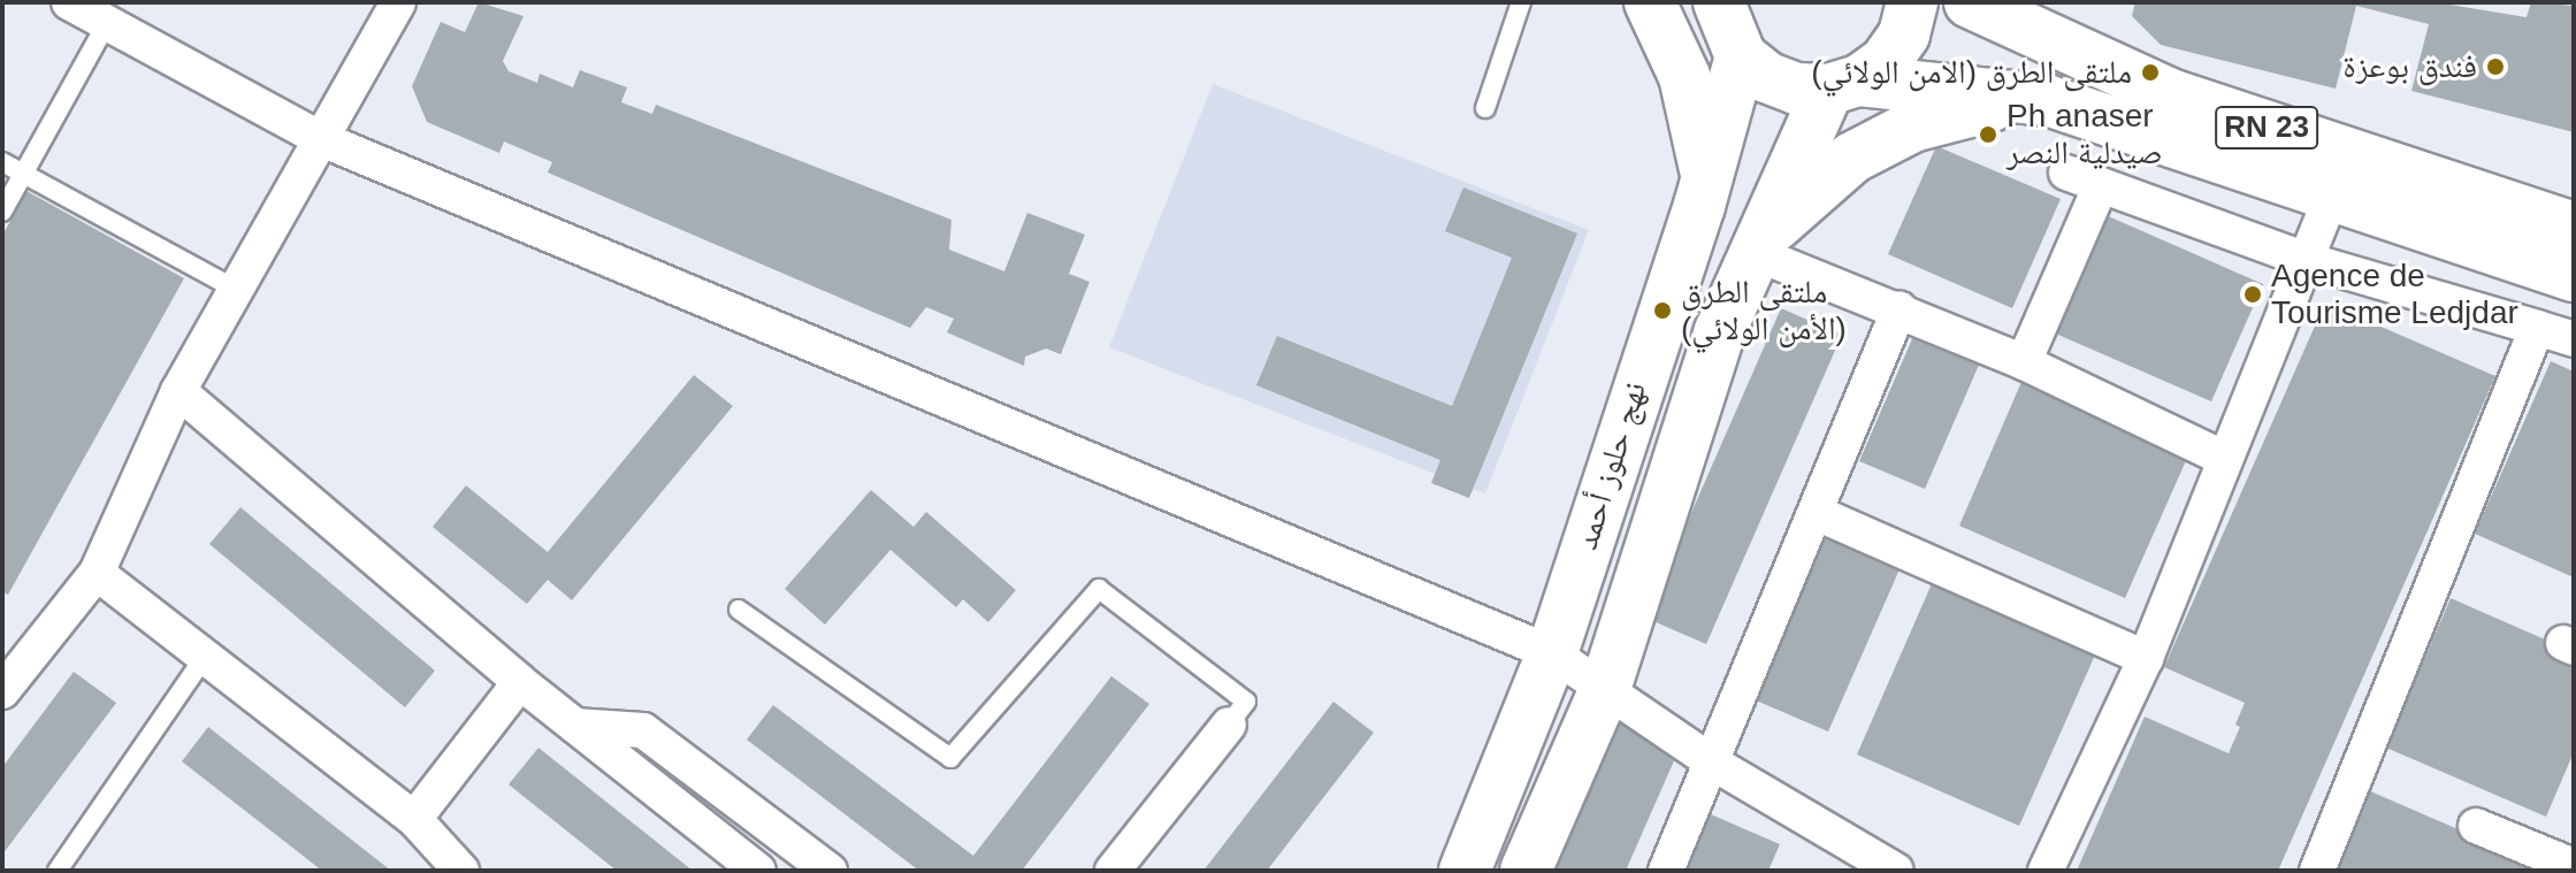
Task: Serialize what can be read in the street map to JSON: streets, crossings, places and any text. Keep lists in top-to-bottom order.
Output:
{
  "streets": {
    "main road": ["RN 23", "نهج حلوز أحمد"]
  },
  "places": [
    "فندق بوعزة",
    "ملتقى الطرق (الامن الولائي)",
    "Ph anaser صيدلية النصر",
    "Agence de Tourisme Ledjdar",
    "ملتقى الطرق (الأمن الولائي)"
  ]
}
